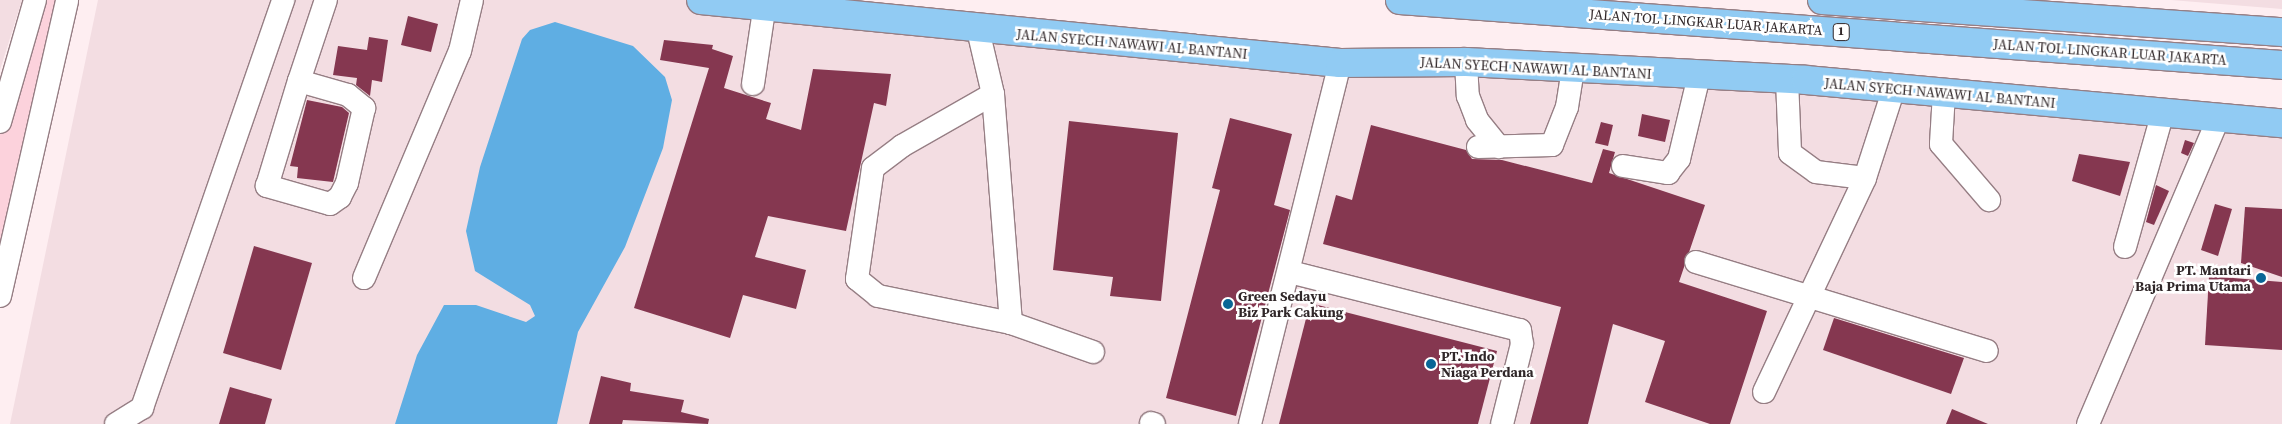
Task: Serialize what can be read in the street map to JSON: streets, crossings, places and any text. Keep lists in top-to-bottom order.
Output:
{
  "streets": {
    "highway": ["JALAN TOL LINGKAR LUAR JAKARTA", "1", "JALAN SYECH NAWAWI AL BANTANI"]
  },
  "places": ["PT. Mantari Baja Prima Utama", "Green Sedayu Biz Park Cakung", "PT. Indo Niaga Perdana"]
}
